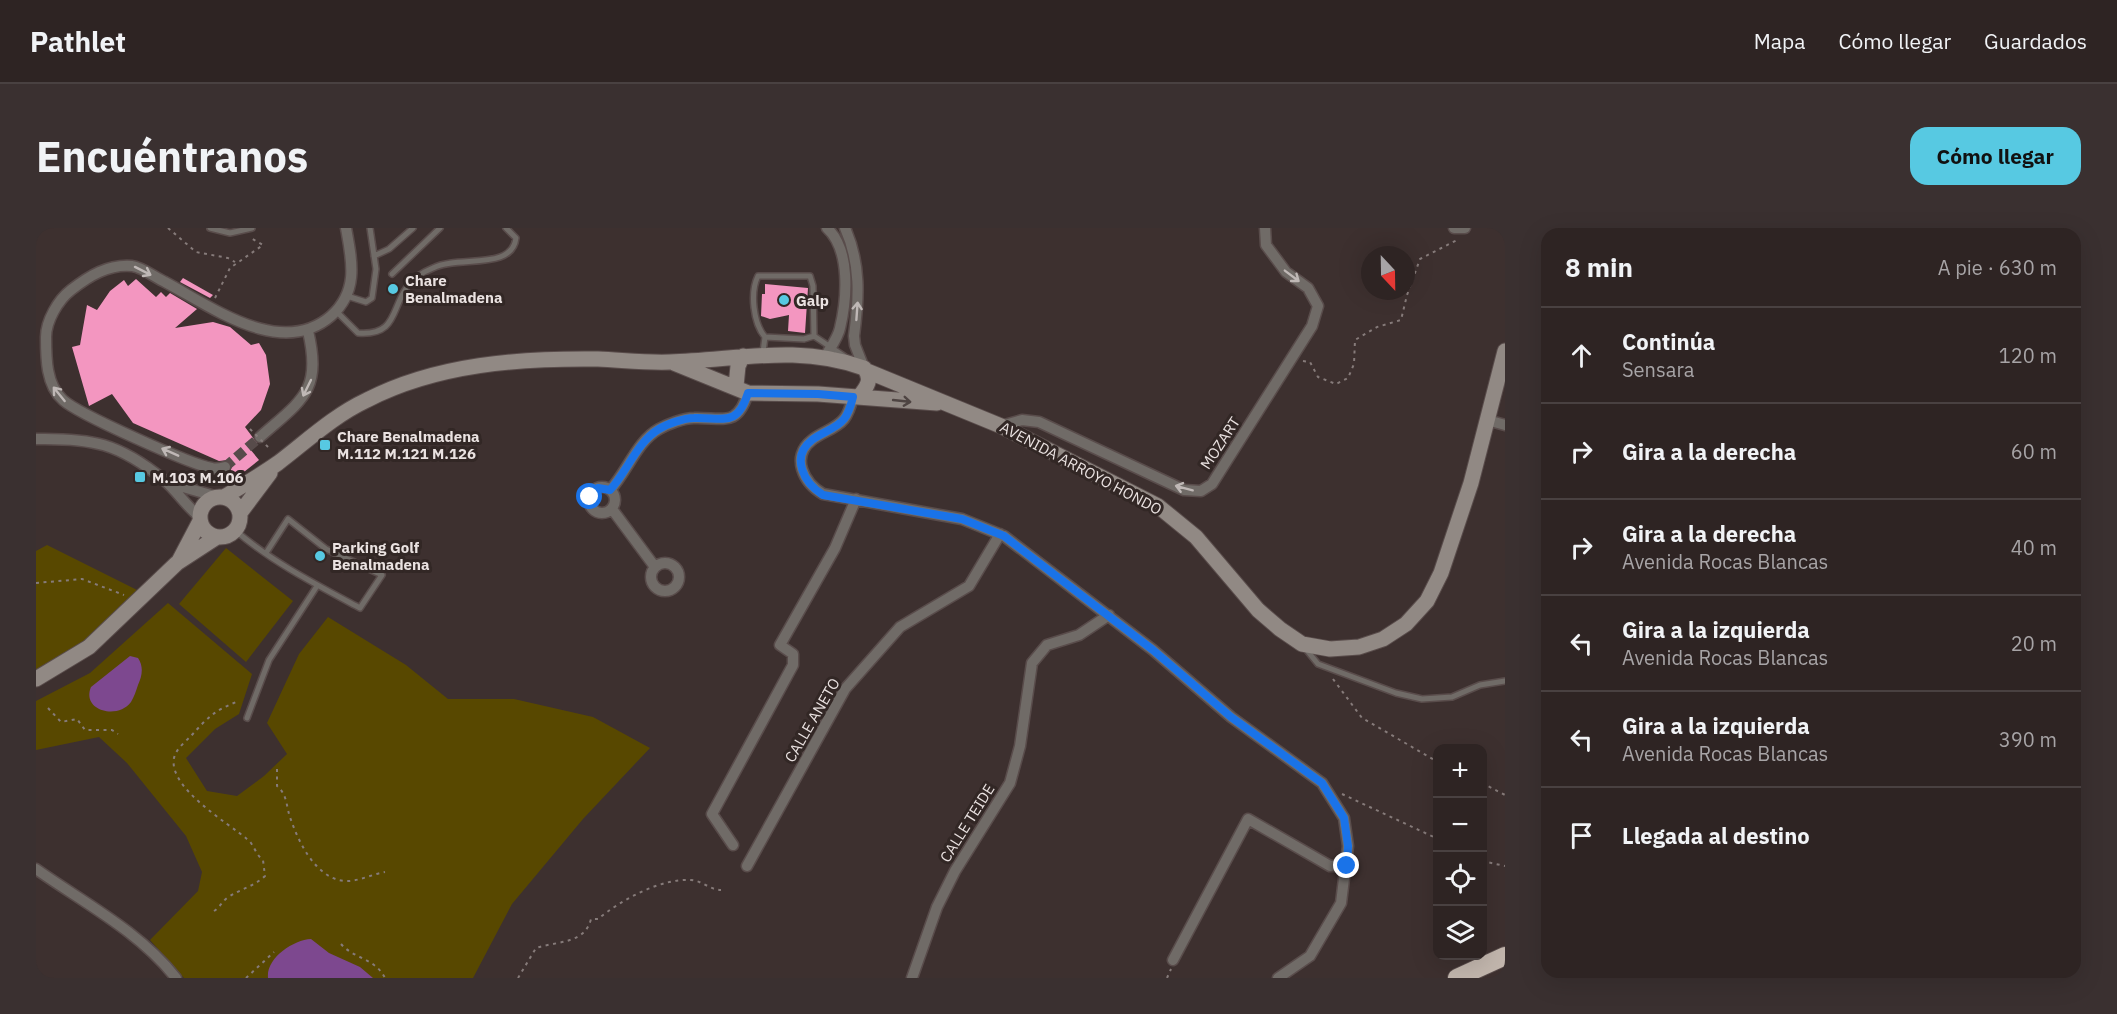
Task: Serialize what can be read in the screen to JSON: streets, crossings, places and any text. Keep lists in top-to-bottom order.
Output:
{
  "streets": {
    "main road": ["AVENIDA ARROYO HONDO"],
    "street": ["MOZART", "CALLE ANETO", "CALLE TEIDE"]
  },
  "crossings": [
    ["MOZART", "AVENIDA ARROYO HONDO"]
  ],
  "places": {
    "other": ["Chare Benalmadena", "Galp", "Parking Golf Benalmadena"],
    "transit": ["Chare Benalmadena M.112 M.121 M.126", "M.103 M.106"]
  },
  "north": "bottom",
  "page": {
    "header": "Pathlet",
    "nav": ["Mapa", "Cómo llegar", "Guardados"],
    "buttons": "Cómo llegar",
    "title": "Encuéntranos",
    "heading": ["8 min", "A pie · 630 m"],
    "list": [
      ["Continúa", "Sensara", "120 m"],
      ["Gira a la derecha", "60 m"],
      ["Gira a la derecha", "Avenida Rocas Blancas", "40 m"],
      ["Gira a la izquierda", "Avenida Rocas Blancas", "20 m"],
      ["Gira a la izquierda", "Avenida Rocas Blancas", "390 m"],
      "Llegada al destino"
    ],
    "map_buttons": ["+", "−"]
  }
}
